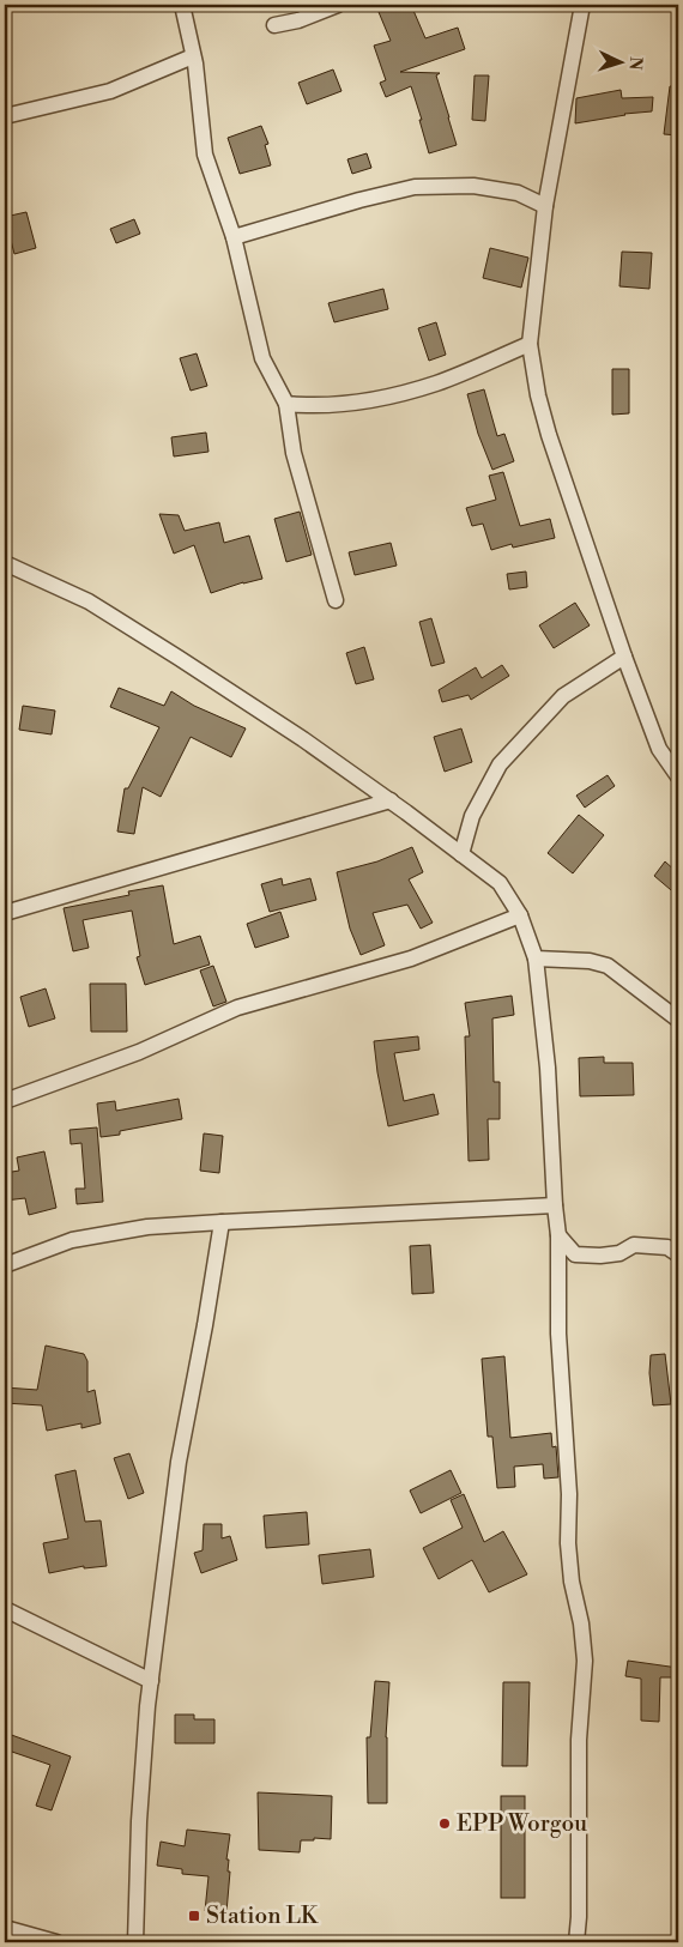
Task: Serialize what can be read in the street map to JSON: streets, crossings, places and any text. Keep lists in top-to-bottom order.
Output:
{
  "places": {
    "other": ["EPP Worgou"],
    "transit": ["Station LK"]
  },
  "north": "right"
}
